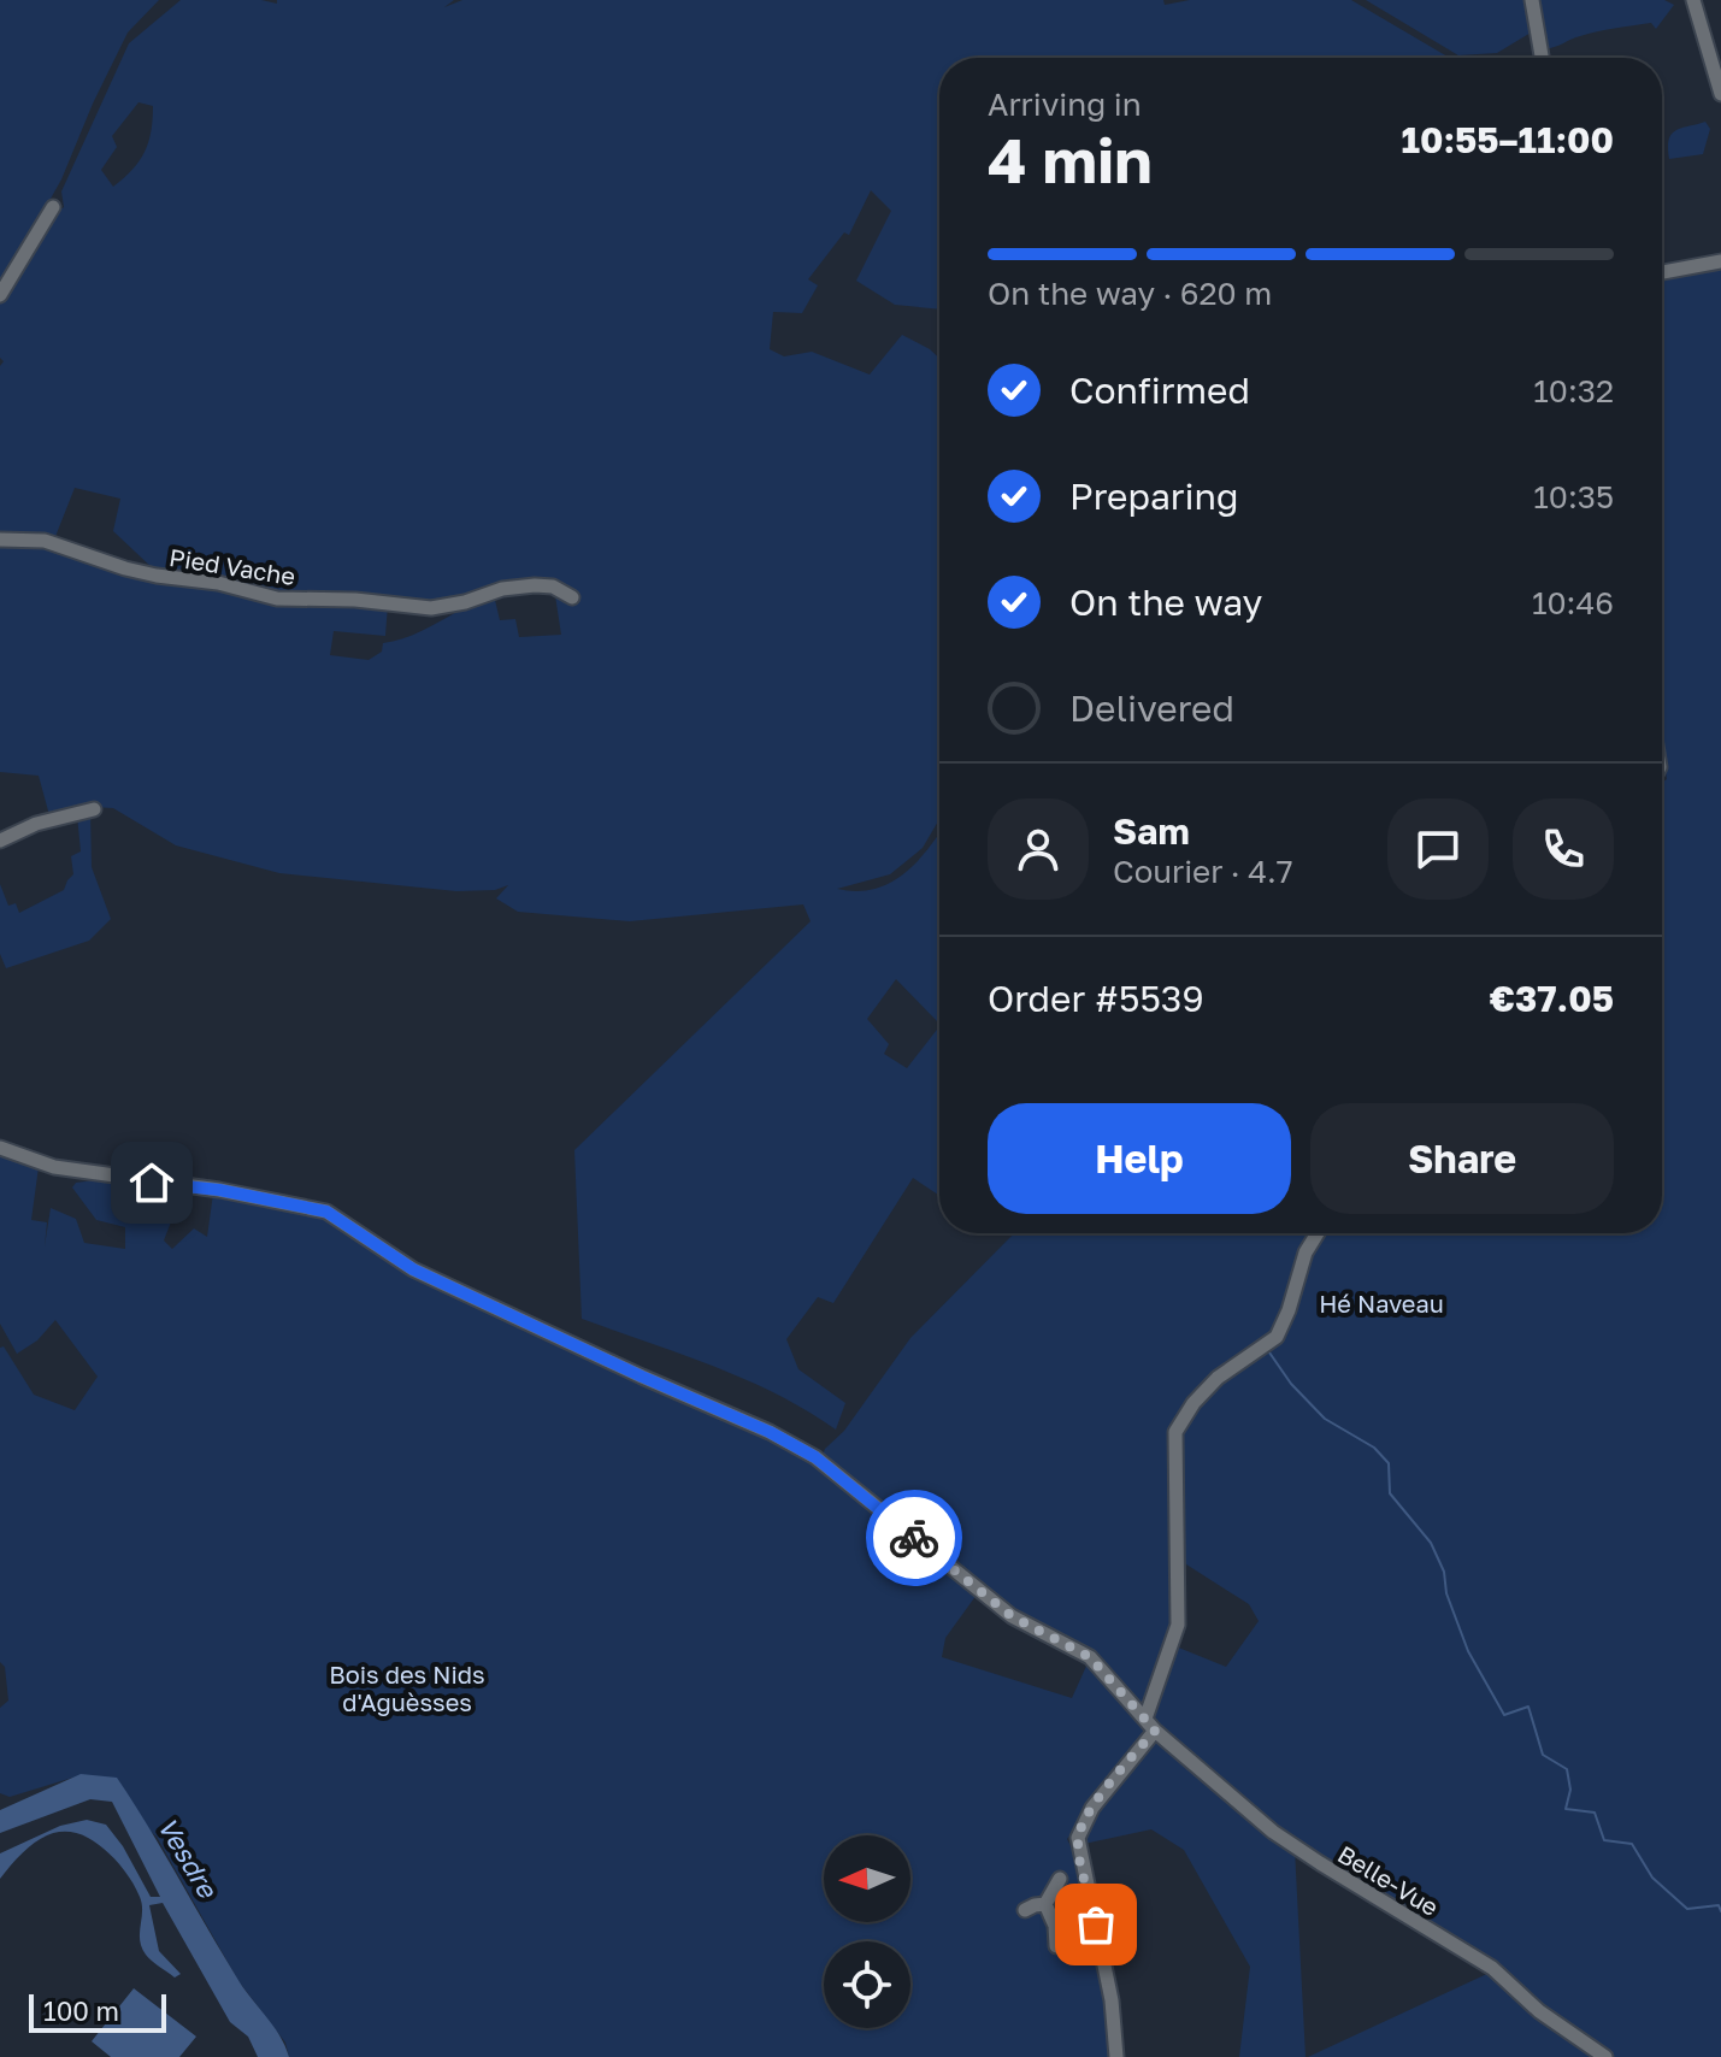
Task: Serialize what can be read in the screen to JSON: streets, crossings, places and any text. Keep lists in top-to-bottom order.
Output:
{
  "streets": {
    "street": ["Pied Vache", "Belle-Vue"]
  },
  "water": ["Vesdre"],
  "parks": ["Hé Naveau", "Bois des Nids d'Aguèsses"],
  "scale_bar": "100 m",
  "north": "left",
  "page": {
    "heading": ["4 min", "Arriving in", "10:55–11:00"],
    "panel": [
      "Sam",
      "Courier · 4.7",
      "Order #5539",
      "€37.05"
    ],
    "bar": "On the way · 620 m",
    "list": [
      ["Confirmed", "10:32"],
      ["Preparing", "10:35"],
      ["On the way", "10:46"],
      "Delivered"
    ],
    "buttons": ["Help", "Share"],
    "scale": "100 m"
  }
}
